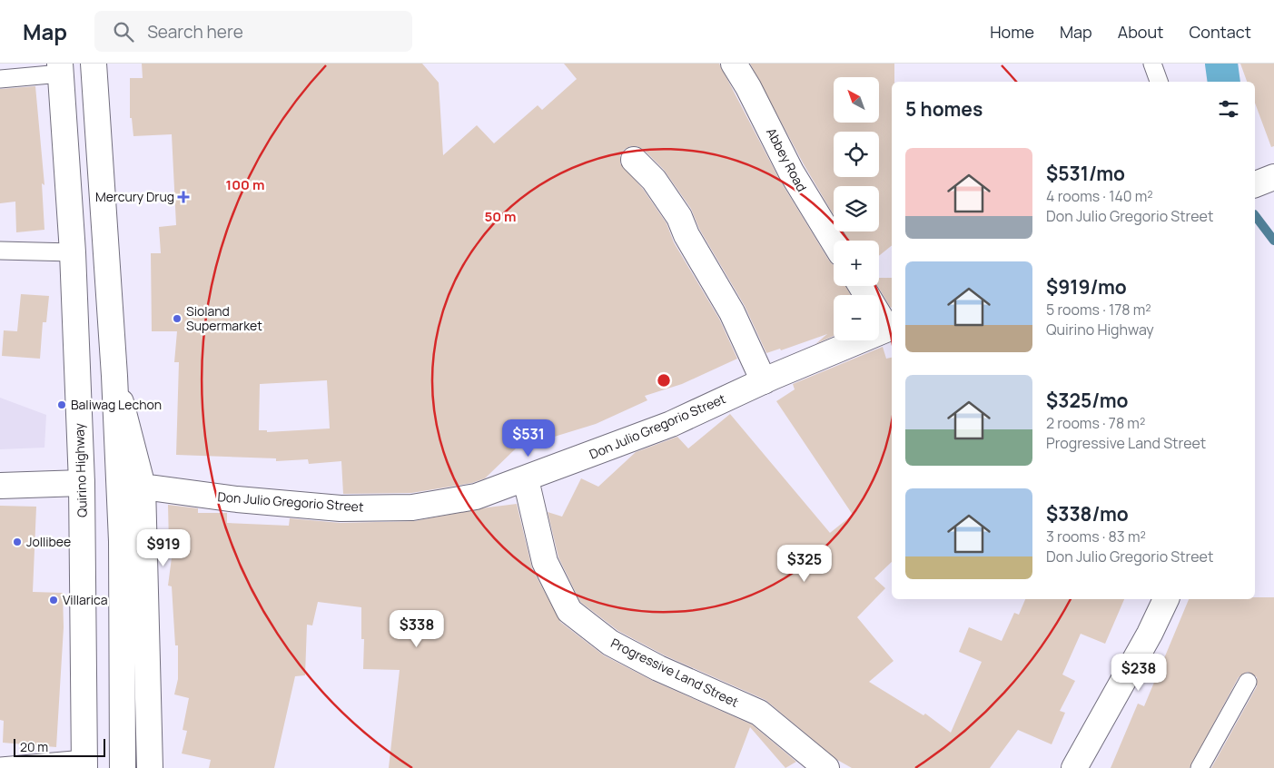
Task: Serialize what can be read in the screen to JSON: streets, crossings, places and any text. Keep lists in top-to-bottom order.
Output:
{
  "streets": {
    "street": [
      "Abbey Road",
      "Don Julio Gregorio Street",
      "Quirino Highway",
      "Progressive Land Street"
    ]
  },
  "crossings": [
    ["Don Julio Gregorio Street", "Progressive Land Street"]
  ],
  "places": {
    "health": ["Mercury Drug"],
    "other": [
      "Sioland Supermarket",
      "Baliwag Lechon",
      "Jollibee",
      "Villarica"
    ]
  },
  "scale_bar": "20 m",
  "north": "top left",
  "page": {
    "header": "Map",
    "search": "Search here",
    "nav": [
      "Home",
      "Map",
      "About",
      "Contact"
    ],
    "map_buttons": ["+", "−"],
    "heading": "5 homes",
    "list": [
      {
        "name": "$531/mo",
        "note": "4 rooms · 140 m² · Don Julio Gregorio Street"
      },
      {
        "name": "$919/mo",
        "note": "5 rooms · 178 m² · Quirino Highway"
      },
      {
        "name": "$325/mo",
        "note": "2 rooms · 78 m² · Progressive Land Street"
      },
      {
        "name": "$338/mo",
        "note": "3 rooms · 83 m² · Don Julio Gregorio Street"
      }
    ],
    "price": [
      "$531",
      "$919",
      "$325",
      "$338",
      "$238"
    ],
    "scale": "20 m"
  },
  "rings": ["100 m", "50 m"]
}
